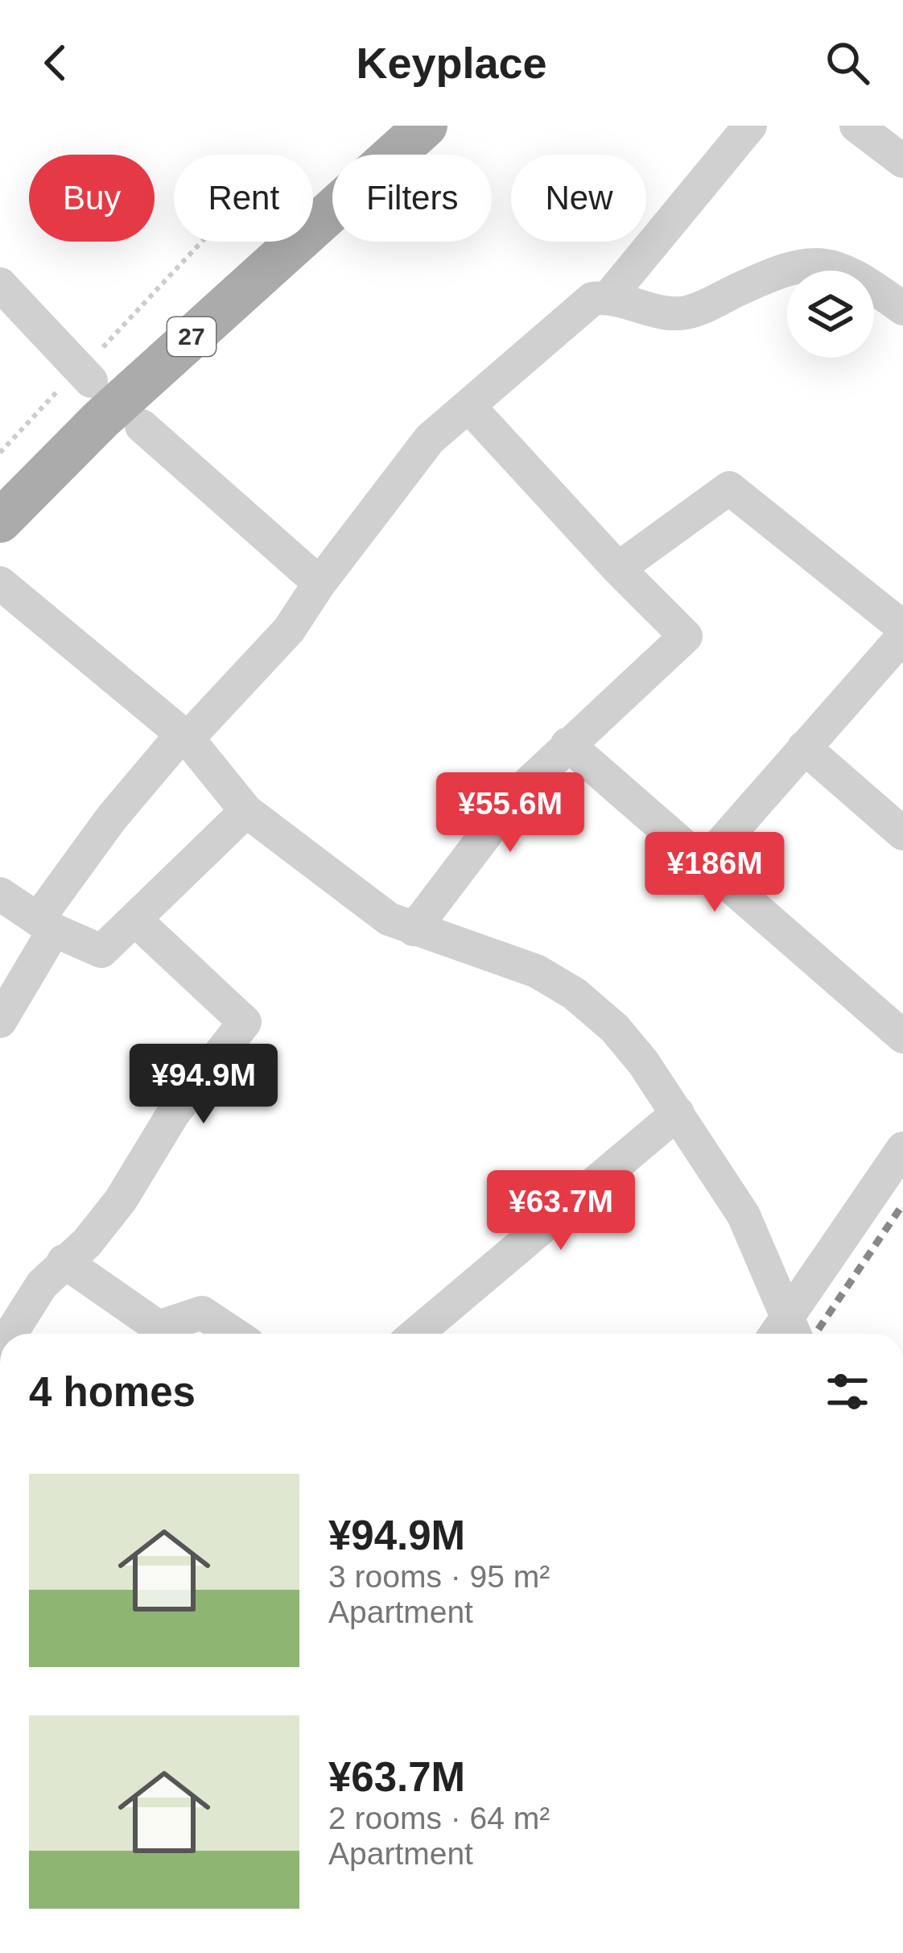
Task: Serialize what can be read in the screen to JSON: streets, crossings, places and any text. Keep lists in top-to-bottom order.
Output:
{
  "streets": {
    "main road": ["27"]
  },
  "page": {
    "header": "Keyplace",
    "chip": [
      "Buy",
      "Rent",
      "Filters",
      "New"
    ],
    "price": [
      "¥55.6M",
      "¥186M",
      "¥94.9M",
      "¥63.7M"
    ],
    "heading": "4 homes",
    "list": [
      {
        "name": "¥94.9M",
        "note": "3 rooms · 95 m² · Apartment"
      },
      {
        "name": "¥63.7M",
        "note": "2 rooms · 64 m² · Apartment"
      }
    ]
  }
}
